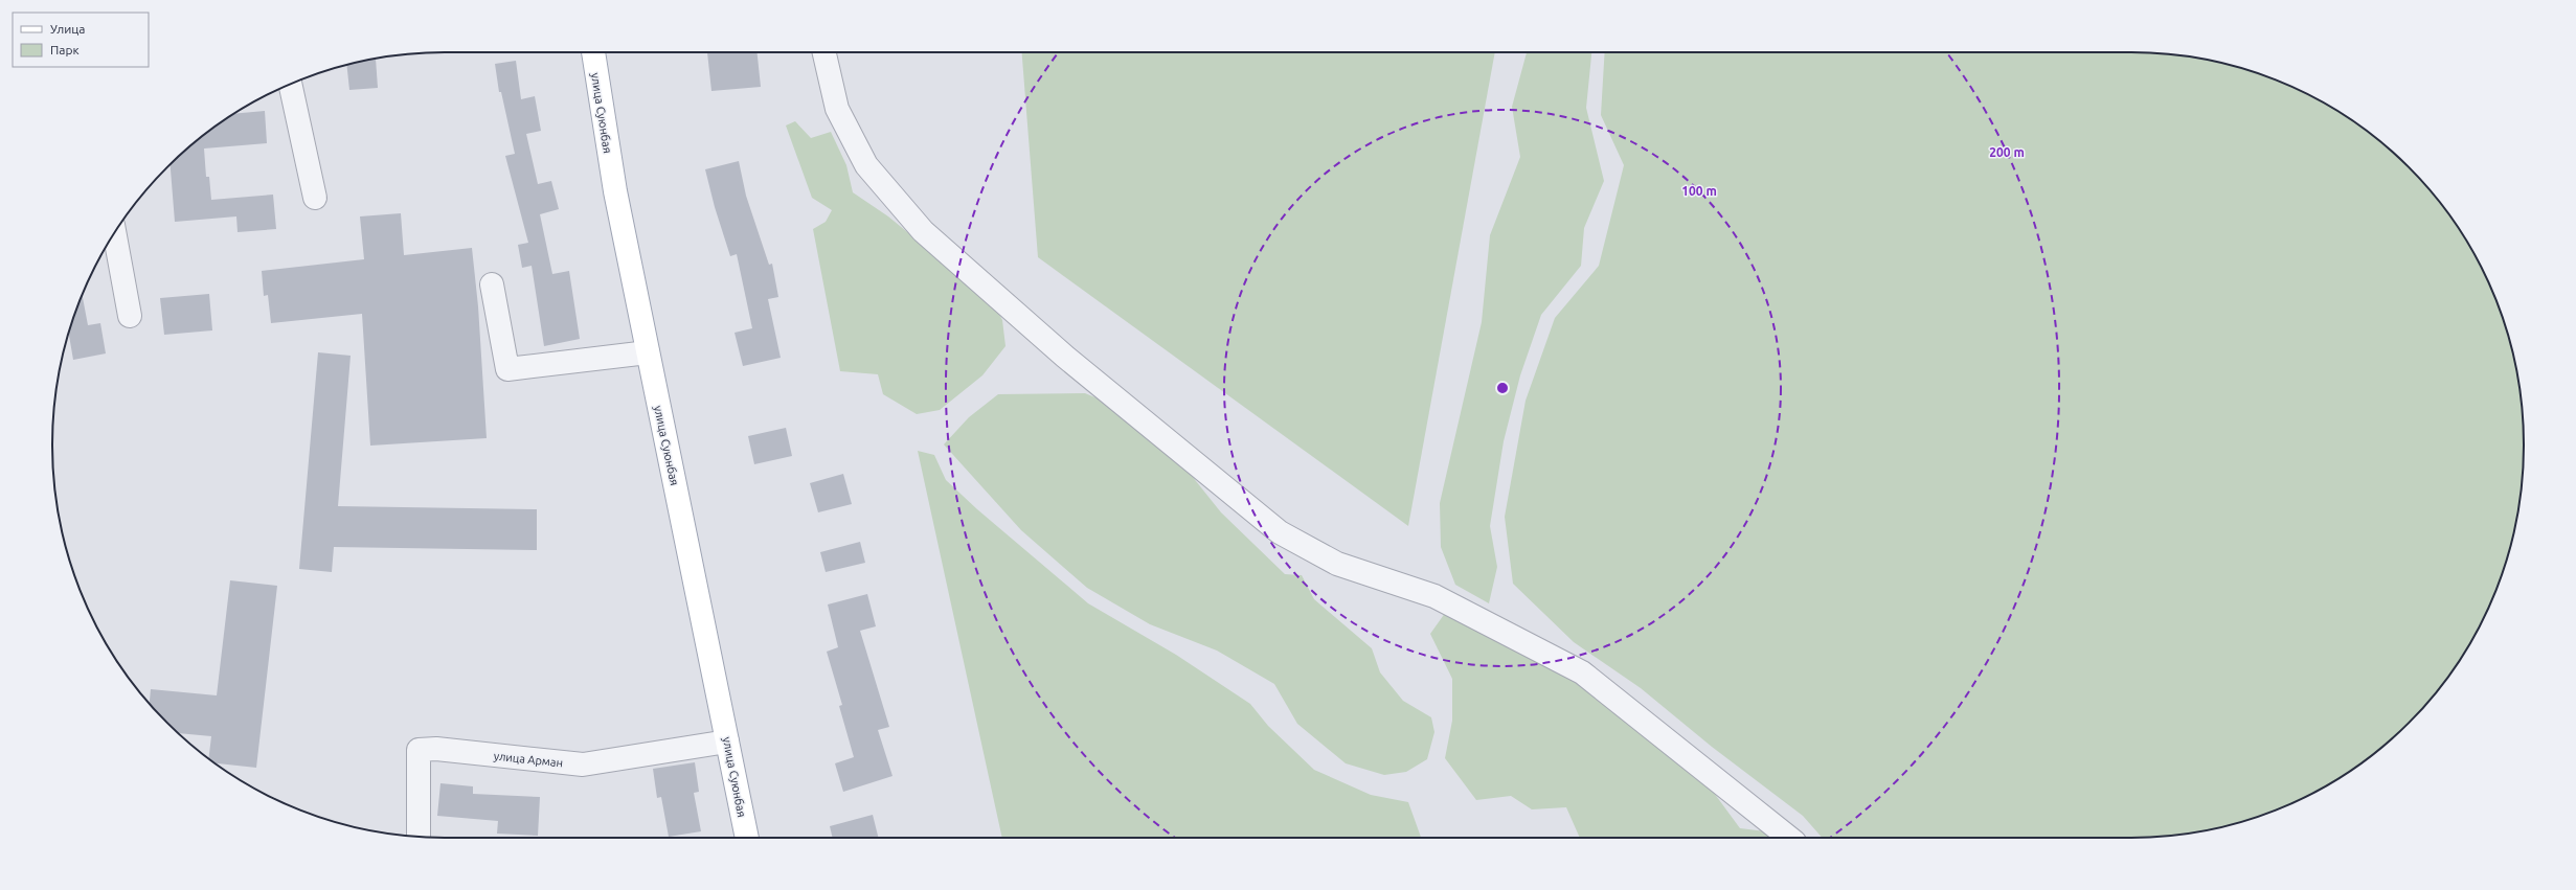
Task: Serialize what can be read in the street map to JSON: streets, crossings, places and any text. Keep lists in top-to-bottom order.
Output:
{
  "streets": {
    "main road": ["улица Суюнбая"],
    "street": ["улица Арман"]
  },
  "crossings": [
    ["улица Суюнбая", "улица Арман"]
  ],
  "legend": ["Улица", "Парк"],
  "rings": ["200 m", "100 m"]
}
